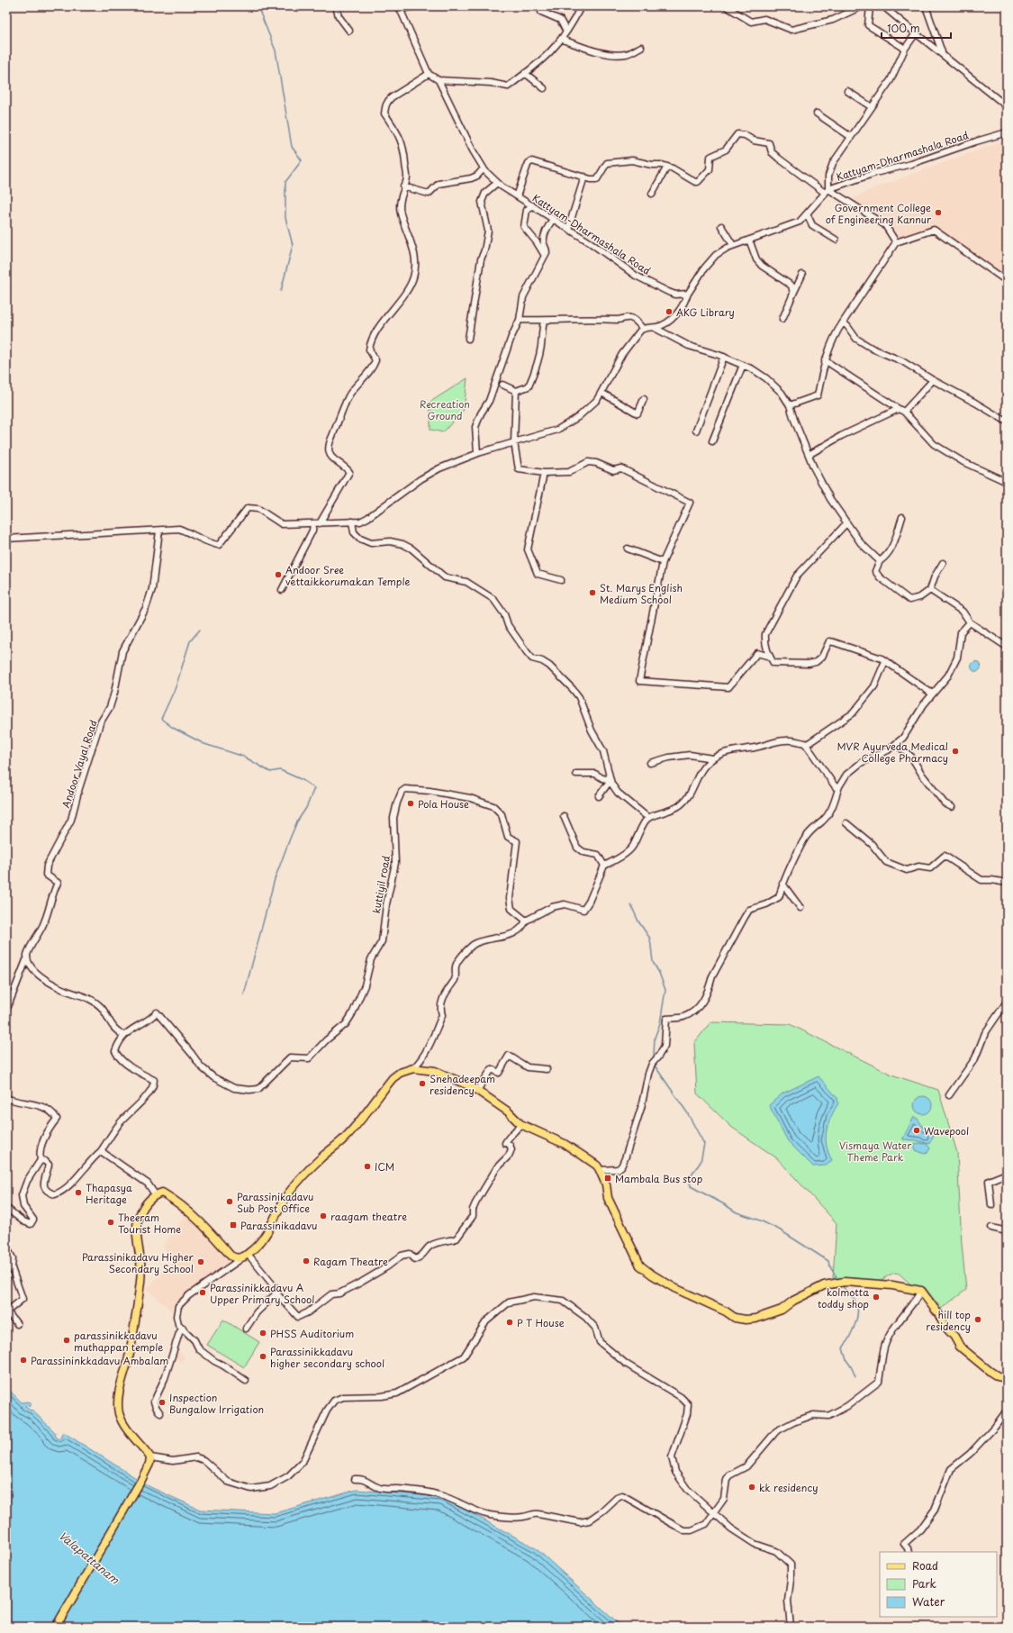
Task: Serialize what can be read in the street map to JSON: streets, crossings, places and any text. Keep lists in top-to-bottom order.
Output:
{
  "streets": {
    "street": ["Kattyam-Dharmashala Road", "Andoor Vayal Road", "kuttiyil road"]
  },
  "water": ["Valapattanam"],
  "parks": ["Recreation Ground", "Vismaya Water Theme Park"],
  "places": {
    "other": [
      "Government College of Engineering Kannur",
      "AKG Library",
      "Andoor Sree vettaikkorumakan Temple",
      "St. Marys English Medium School",
      "MVR Ayurveda Medical College Pharmacy",
      "Pola House",
      "Snehadeepam residency",
      "Wavepool",
      "ICM",
      "Thapasya Heritage",
      "Parassinikadavu Sub Post Office",
      "raagam theatre",
      "Theeram Tourist Home",
      "Ragam Theatre",
      "Parassinikadavu Higher Secondary School",
      "Parassinikkadavu A Upper Primary School",
      "kolmotta toddy shop",
      "hill top residency",
      "P T House",
      "PHSS Auditorium",
      "parassinikkadavu muthappan temple",
      "Parassinikkadavu higher secondary school",
      "Parassininkkadavu Ambalam",
      "Inspection Bungalow Irrigation",
      "kk residency"
    ],
    "transit": ["Mambala Bus stop", "Parassinikadavu"]
  },
  "legend": ["Road", "Park", "Water"],
  "scale_bar": "100 m"
}
